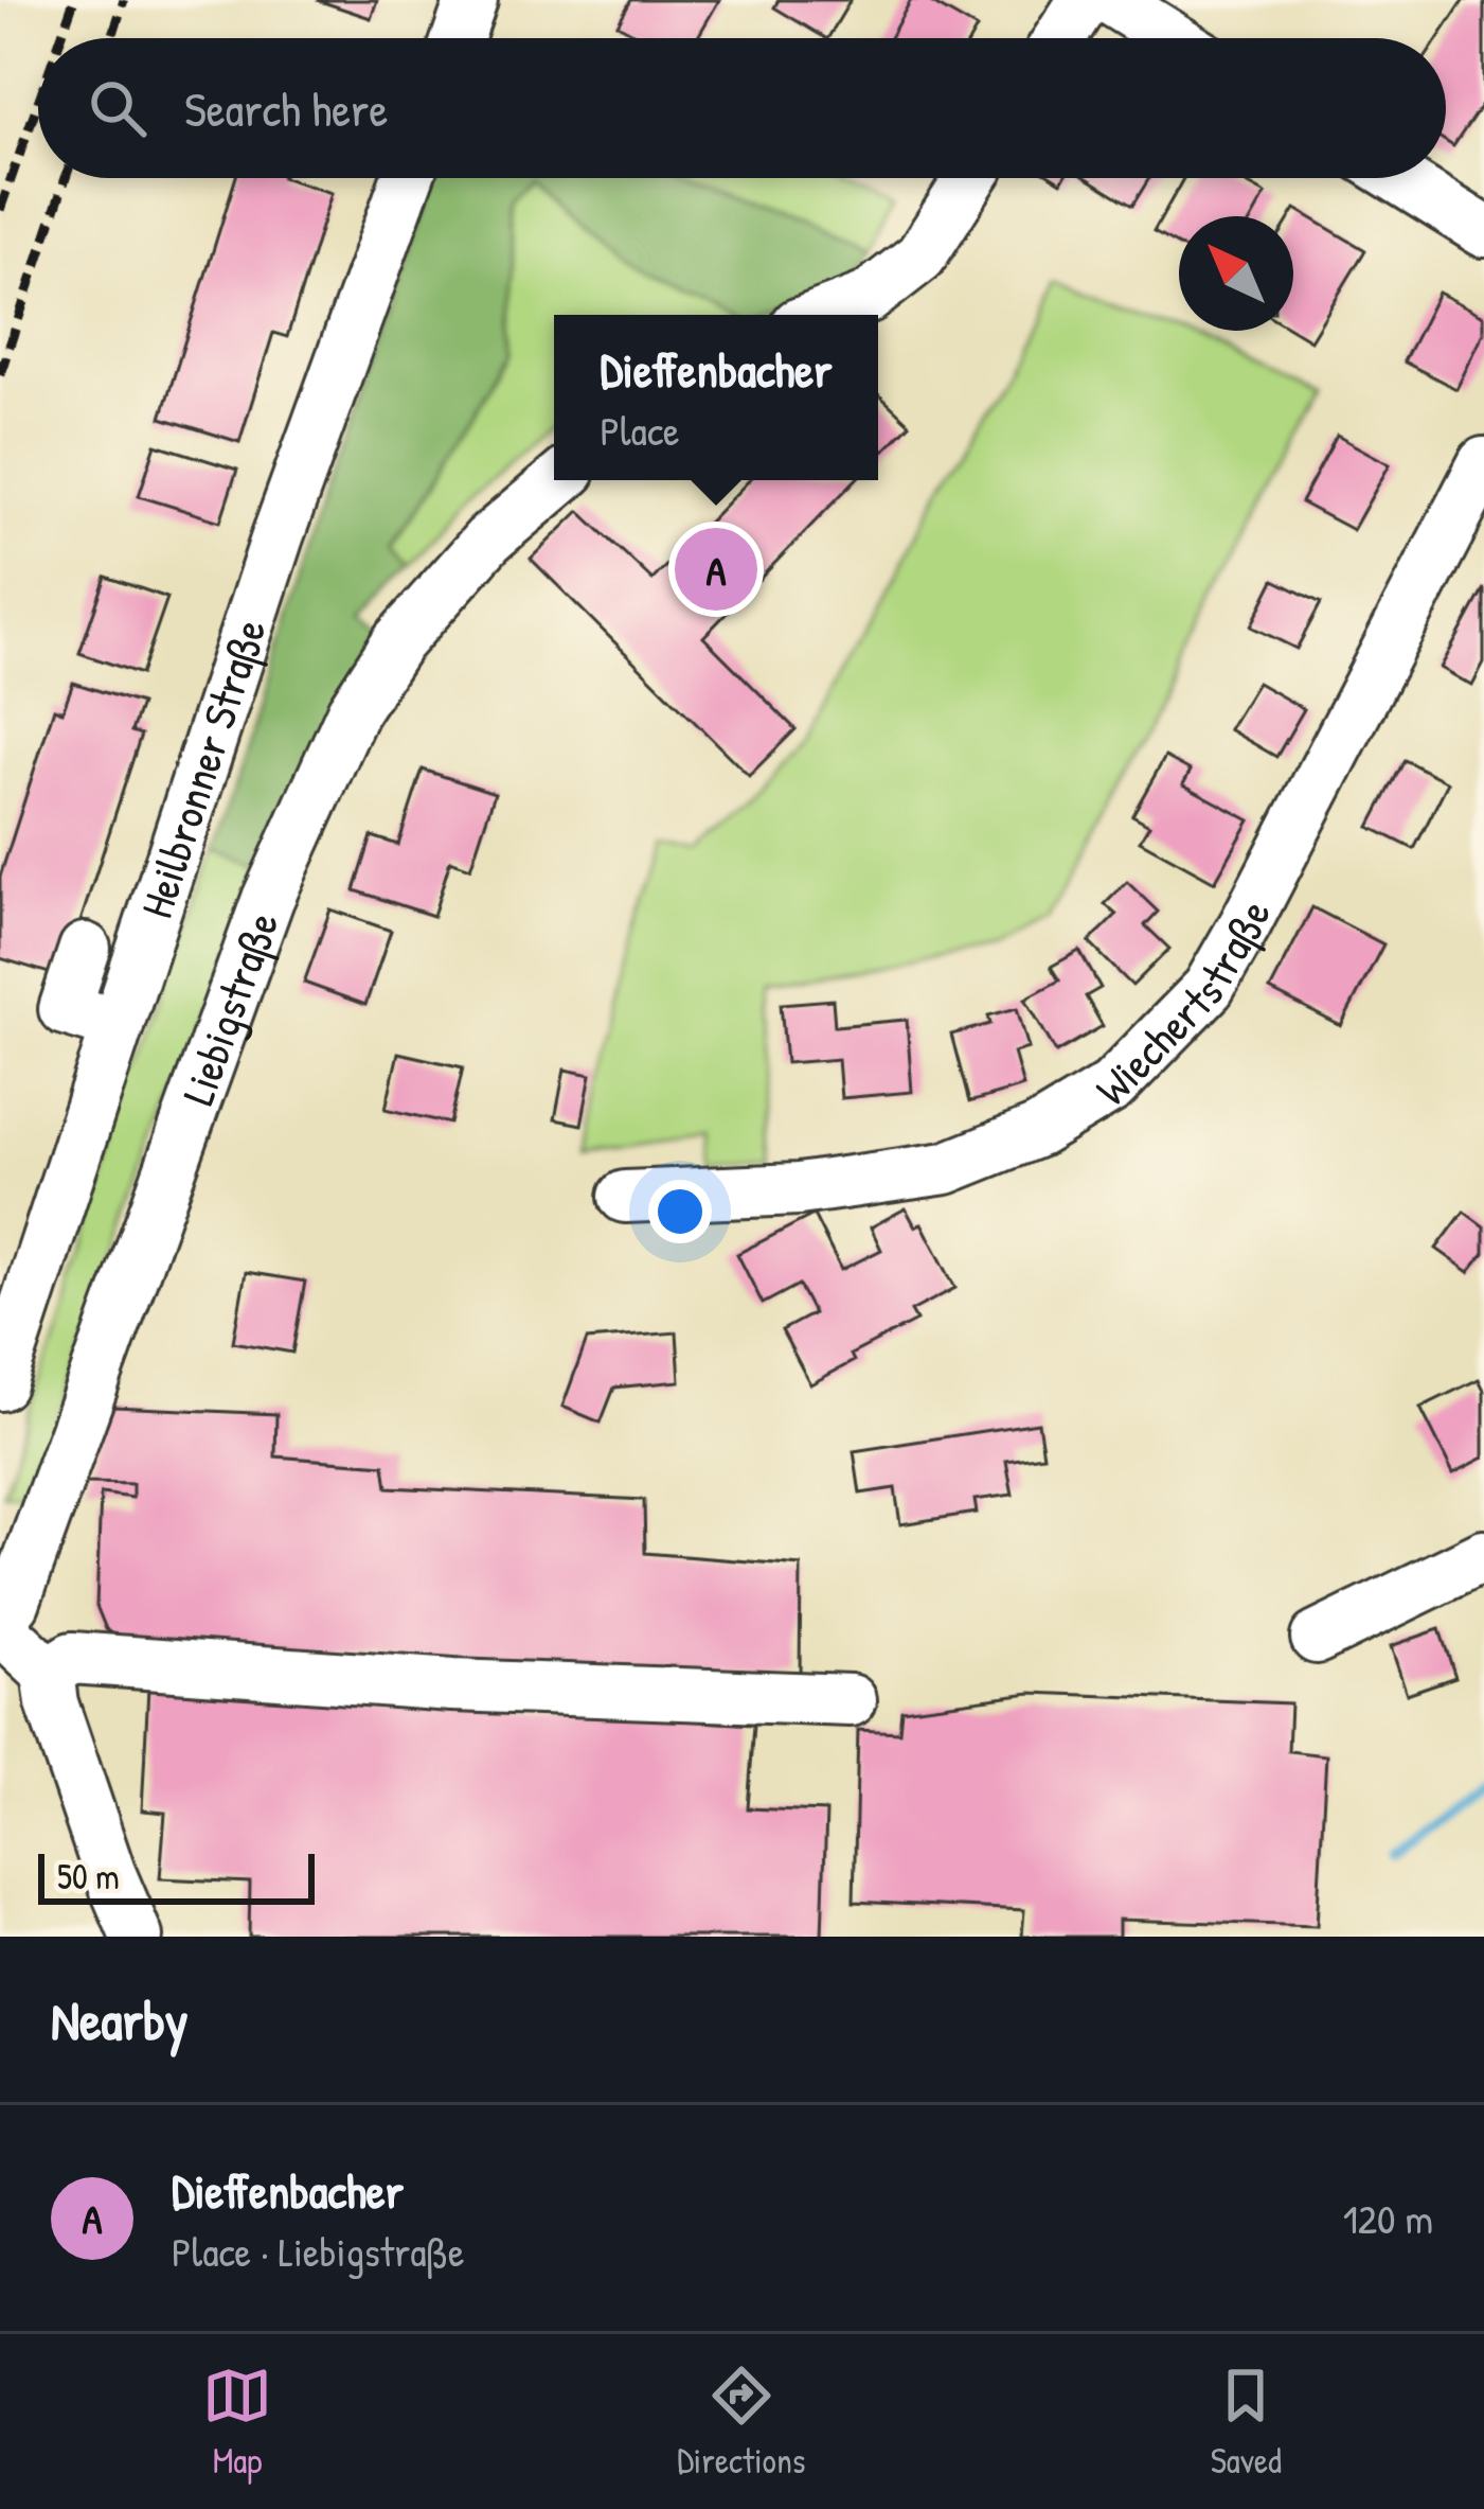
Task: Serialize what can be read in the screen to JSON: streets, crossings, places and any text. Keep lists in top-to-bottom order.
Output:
{
  "streets": {
    "street": ["Heilbronner Straße", "Wiechertstraße", "Liebigstraße"]
  },
  "scale_bar": "50 m",
  "north": "top left",
  "page": {
    "search": "Search here",
    "popup": ["Dieffenbacher", "Place"],
    "pins": "A",
    "scale": "50 m",
    "heading": "Nearby",
    "list": [
      {
        "mark": "A",
        "name": "Dieffenbacher",
        "note": "Place · Liebigstraße",
        "value": "120 m"
      }
    ],
    "nav": ["Map", "Directions", "Saved"]
  }
}
